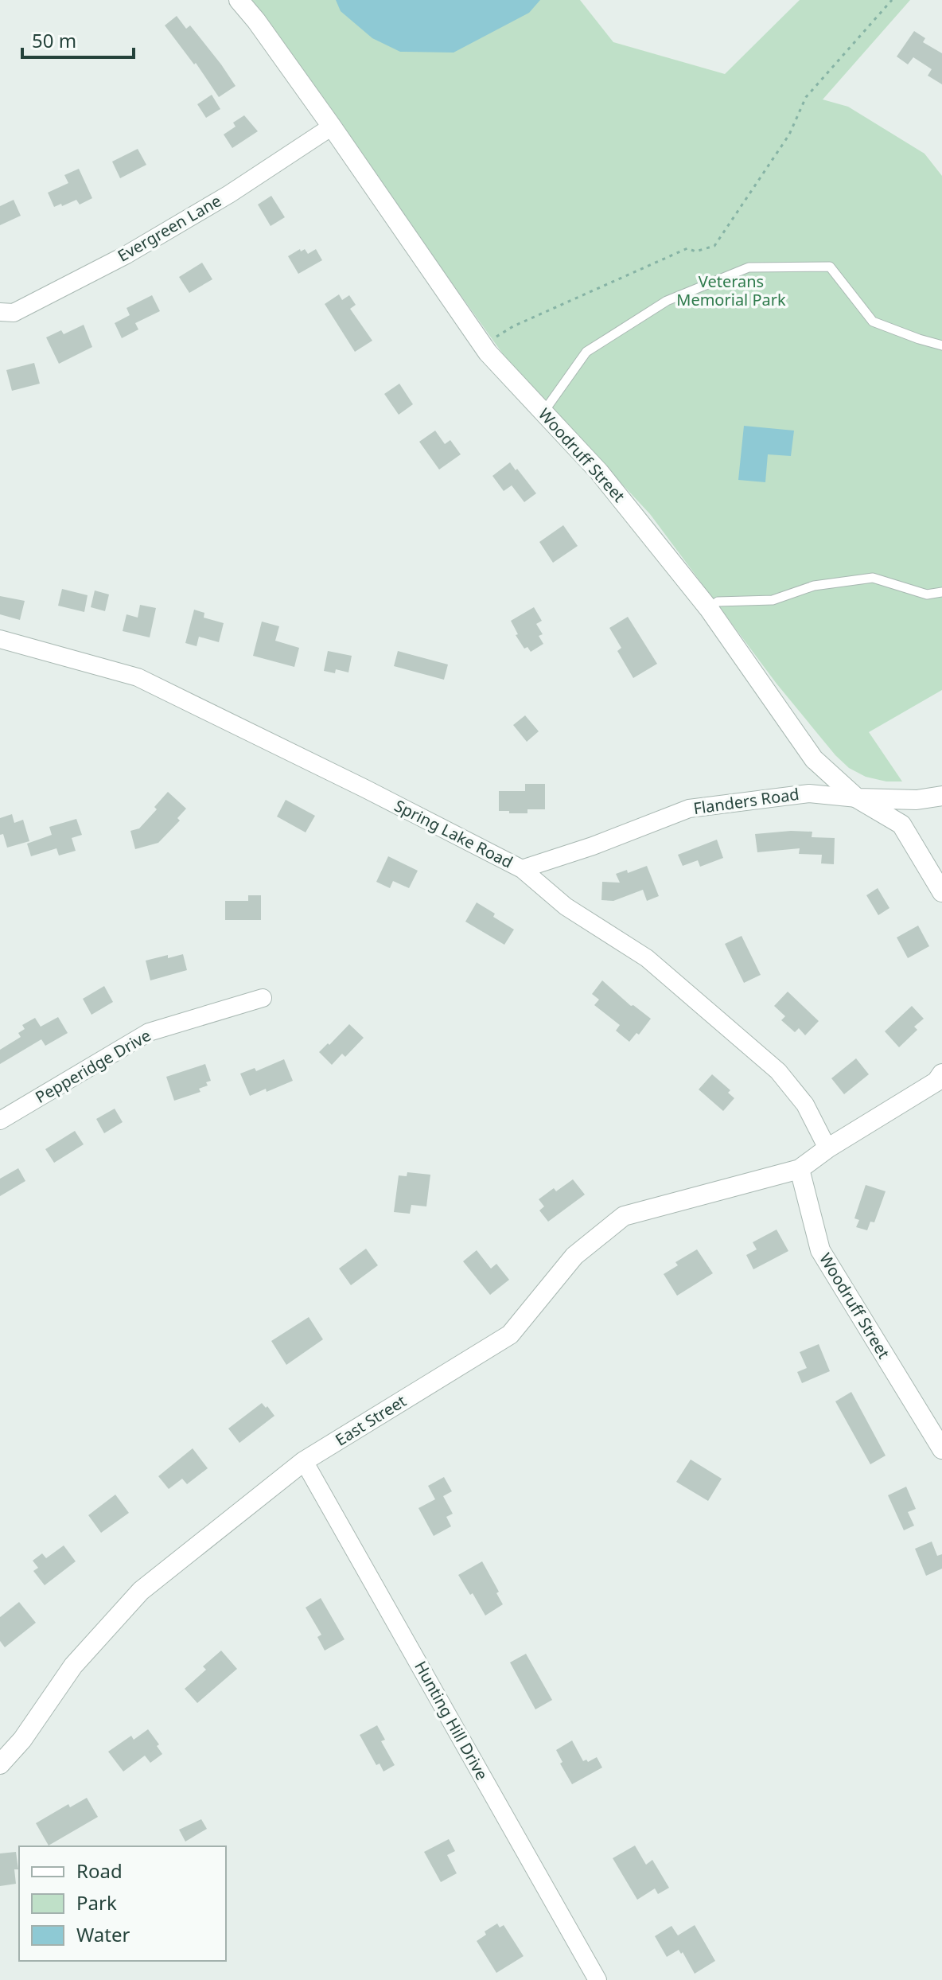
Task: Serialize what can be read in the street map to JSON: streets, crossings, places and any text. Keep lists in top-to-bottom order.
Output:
{
  "streets": {
    "street": [
      "Evergreen Lane",
      "Woodruff Street",
      "Flanders Road",
      "Spring Lake Road",
      "Pepperidge Drive",
      "East Street",
      "Hunting Hill Drive"
    ]
  },
  "crossings": [
    ["Evergreen Lane", "Woodruff Street"],
    ["Woodruff Street", "Flanders Road"],
    ["Woodruff Street", "East Street"],
    ["Flanders Road", "Spring Lake Road"],
    ["East Street", "Hunting Hill Drive"]
  ],
  "parks": ["Veterans Memorial Park"],
  "legend": ["Road", "Park", "Water"],
  "scale_bar": "50 m"
}
